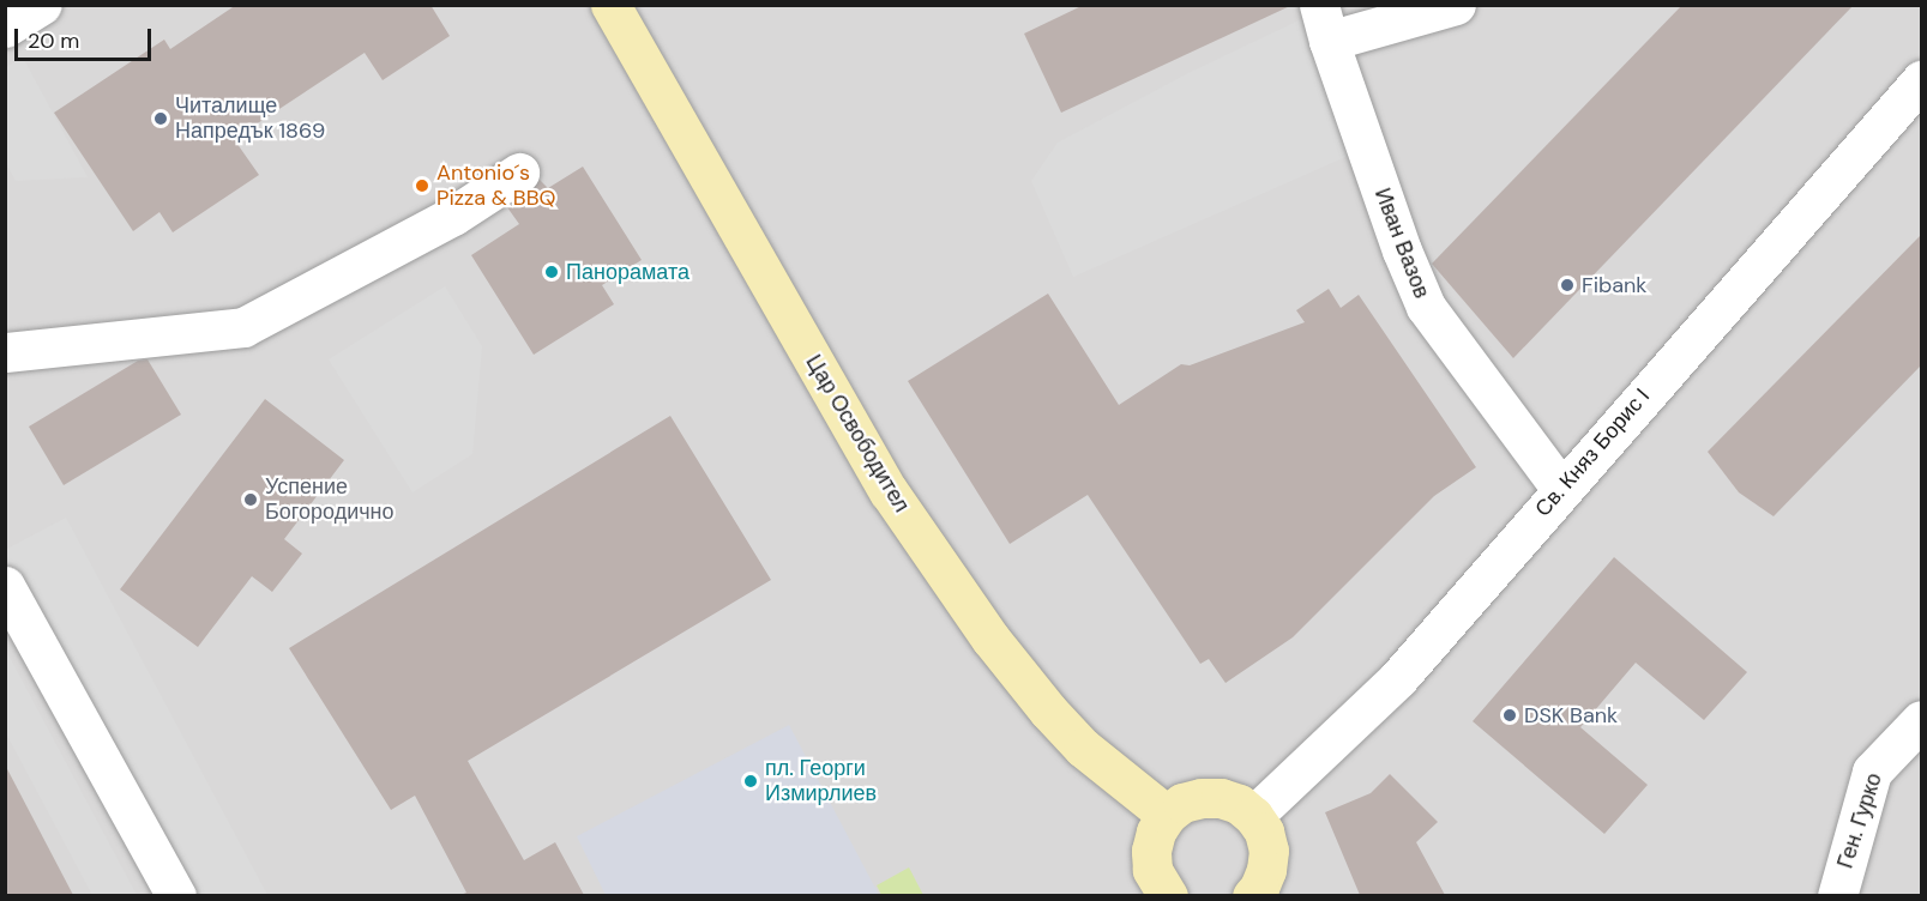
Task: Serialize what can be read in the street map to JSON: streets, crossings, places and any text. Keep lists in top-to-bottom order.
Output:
{
  "streets": {
    "main road": ["Цар Освободител"],
    "street": ["Иван Вазов", "Св. Княз Борис I", "Ген. Гурко"]
  },
  "crossings": [
    ["Иван Вазов", "Св. Княз Борис I"]
  ],
  "places": [
    "Читалище Напредък 1869",
    "Antonio´s Pizza & BBQ",
    "Панорамата",
    "Fibank",
    "Успение Богородично",
    "DSK Bank",
    "пл. Георги Измирлиев"
  ],
  "scale_bar": "20 m"
}
